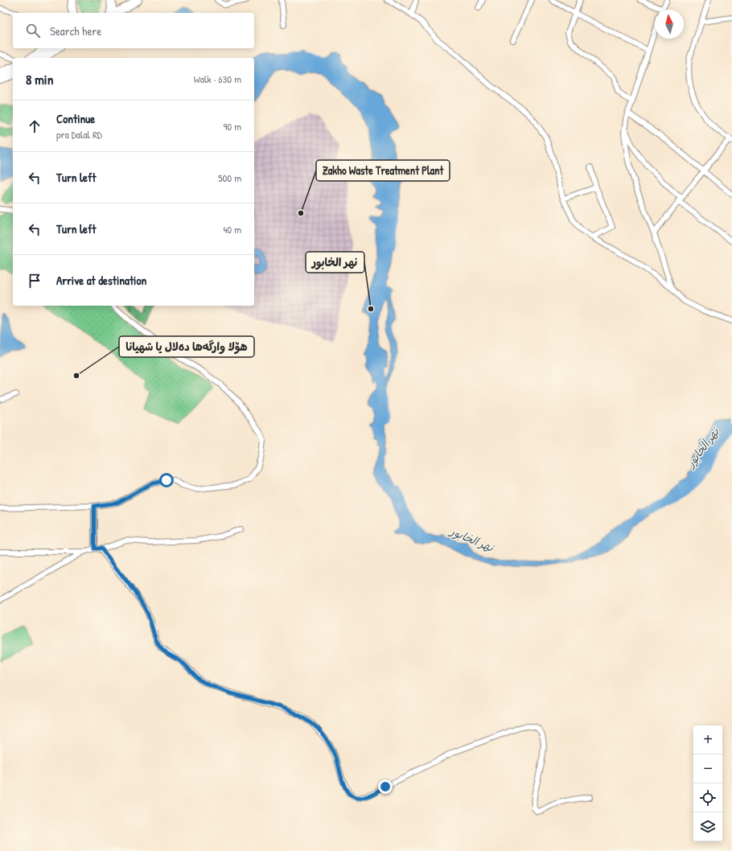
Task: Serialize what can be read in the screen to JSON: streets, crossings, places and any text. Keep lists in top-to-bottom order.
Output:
{
  "water": ["نهر الخابور"],
  "places": ["Zakho Waste Treatment Plant", "نهر الخابور", "هۆلا وارگەها دەلال یا شهیانا"],
  "north": "top",
  "page": {
    "search": "Search here",
    "heading": ["8 min", "Walk · 630 m"],
    "list": [
      ["Continue", "pra Dalal RD", "90 m"],
      ["Turn left", "500 m"],
      ["Turn left", "40 m"],
      "Arrive at destination"
    ],
    "map_buttons": ["+", "−"]
  }
}
